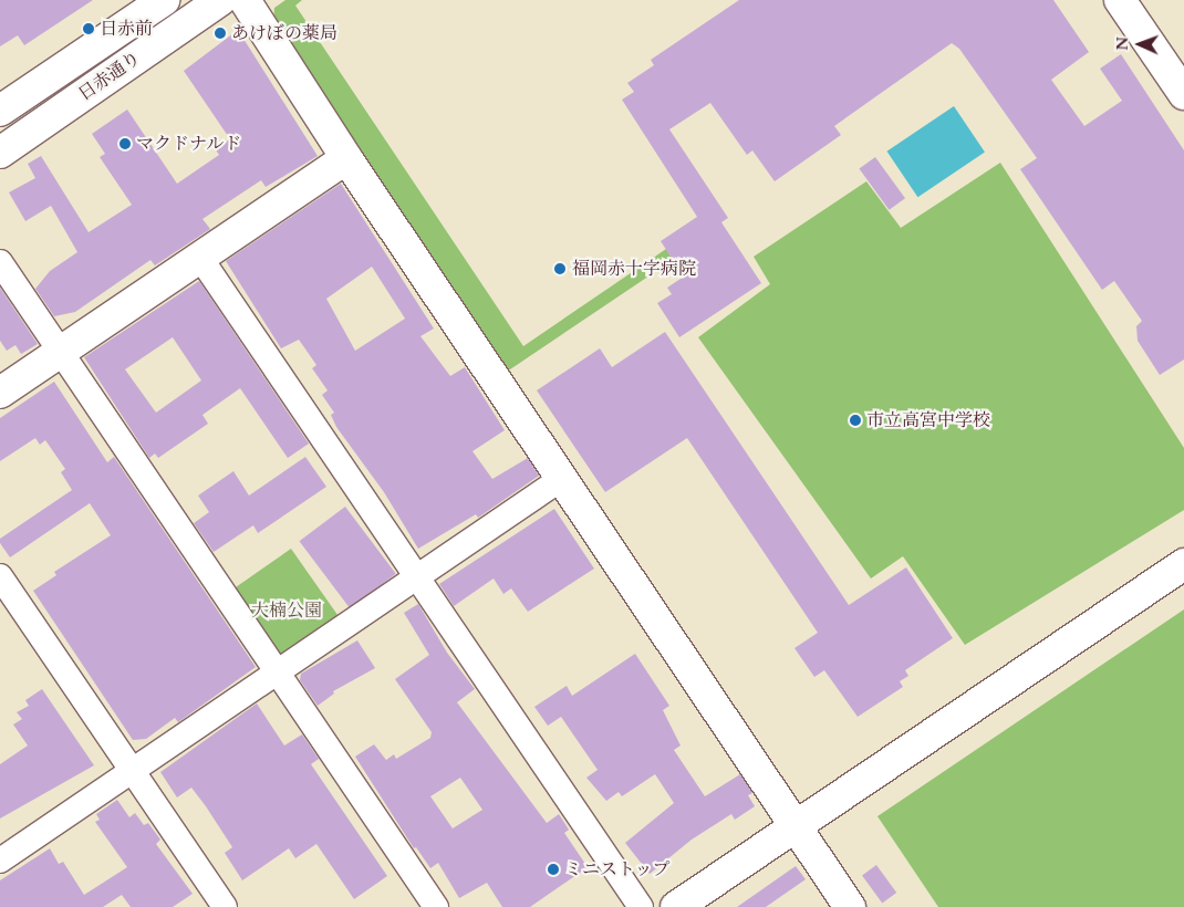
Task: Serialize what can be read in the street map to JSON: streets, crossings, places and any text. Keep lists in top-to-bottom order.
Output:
{
  "streets": {
    "street": ["日赤通り"]
  },
  "parks": ["大楠公園"],
  "places": [
    "日赤前",
    "あけぼの薬局",
    "マクドナルド",
    "福岡赤十字病院",
    "市立高宮中学校",
    "ミニストップ"
  ],
  "north": "left"
}
